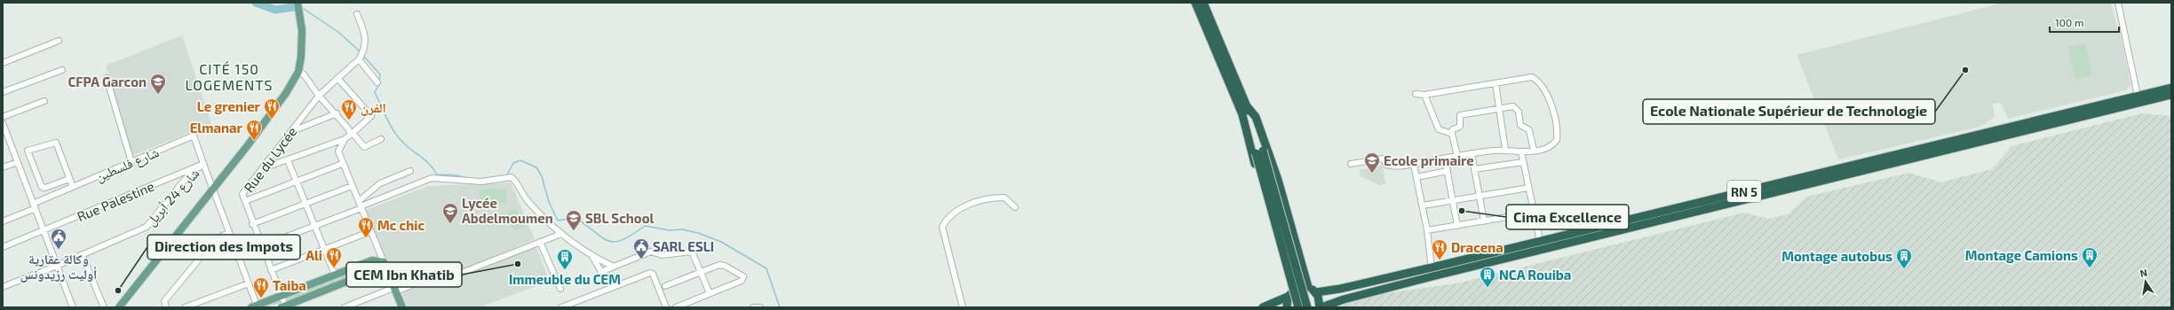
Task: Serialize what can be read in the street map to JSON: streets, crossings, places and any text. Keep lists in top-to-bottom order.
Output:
{
  "streets": {
    "highway": ["RN 5"],
    "street": [
      "Rue du Lycée",
      "شارع فلسطين",
      "شارع 24 أبريل",
      "Rue Palestine"
    ]
  },
  "crossings": [
    ["شارع فلسطين", "شارع 24 أبريل"],
    ["شارع فلسطين", "Rue Palestine"],
    ["شارع 24 أبريل", "Rue Palestine"]
  ],
  "districts": ["CITÉ 150 LOGEMENTS"],
  "places": {
    "other": [
      "Ecole Nationale Supérieur de Technologie",
      "Cima Excellence",
      "CEM Ibn Khatib",
      "Direction des Impots"
    ],
    "school or university": [
      "CFPA Garcon",
      "Ecole primaire",
      "Lycée Abdelmoumen",
      "SBL School"
    ],
    "restaurant": [
      "Le grenier",
      "الفرن",
      "Elmanar",
      "Mc chic",
      "Dracena",
      "Ali",
      "Taiba"
    ],
    "public building": ["وكالة عقارية أوليت رزيدونس", "SARL ESLI"],
    "building": [
      "Montage Camions",
      "Montage autobus",
      "Immeuble du CEM",
      "NCA Rouiba"
    ]
  },
  "scale_bar": "100 m",
  "north": "top"
}
